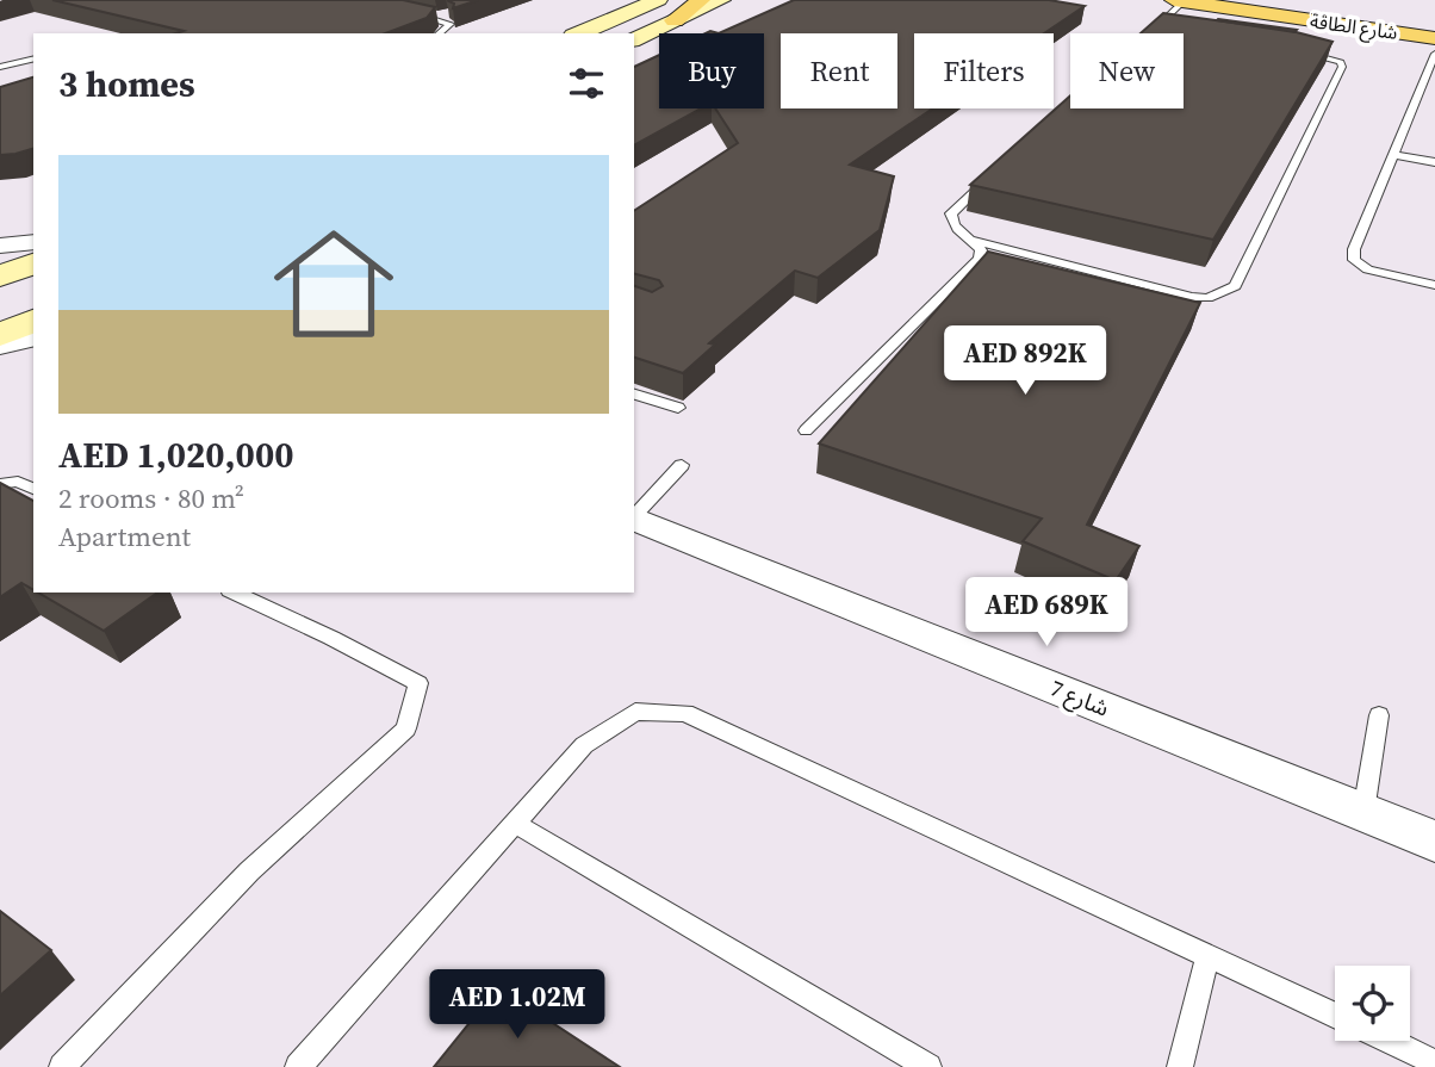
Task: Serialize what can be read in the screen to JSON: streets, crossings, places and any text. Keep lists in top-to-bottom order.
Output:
{
  "streets": {
    "main road": ["شارع الطاقة"],
    "street": ["شارع 7"]
  },
  "page": {
    "chip": [
      "Buy",
      "Rent",
      "Filters",
      "New"
    ],
    "heading": "3 homes",
    "list": [
      {
        "name": "AED 1,020,000",
        "note": "2 rooms · 80 m² · Apartment"
      }
    ],
    "price": ["AED 892K", "AED 689K", "AED 1.02M"]
  }
}
